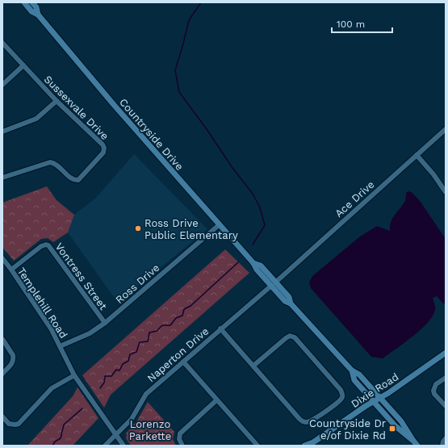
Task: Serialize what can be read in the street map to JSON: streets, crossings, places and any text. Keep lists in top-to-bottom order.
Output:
{
  "streets": {
    "main road": ["Countryside Drive", "Dixie Road"],
    "street": [
      "Sussexvale Drive",
      "Ace Drive",
      "Vontress Street",
      "Ross Drive",
      "Templehill Road",
      "Naperton Drive"
    ]
  },
  "crossings": [
    ["Countryside Drive", "Ace Drive"],
    ["Countryside Drive", "Ross Drive"],
    ["Countryside Drive", "Naperton Drive"],
    ["Countryside Drive", "Dixie Road"],
    ["Ace Drive", "Naperton Drive"],
    ["Vontress Street", "Ross Drive"],
    ["Vontress Street", "Templehill Road"],
    ["Ross Drive", "Templehill Road"],
    ["Templehill Road", "Naperton Drive"]
  ],
  "parks": ["Lorenzo Parkette"],
  "places": {
    "other": ["Ross Drive Public Elementary"],
    "transit": ["Countryside Dr e/of Dixie Rd"]
  },
  "scale_bar": "100 m"
}
